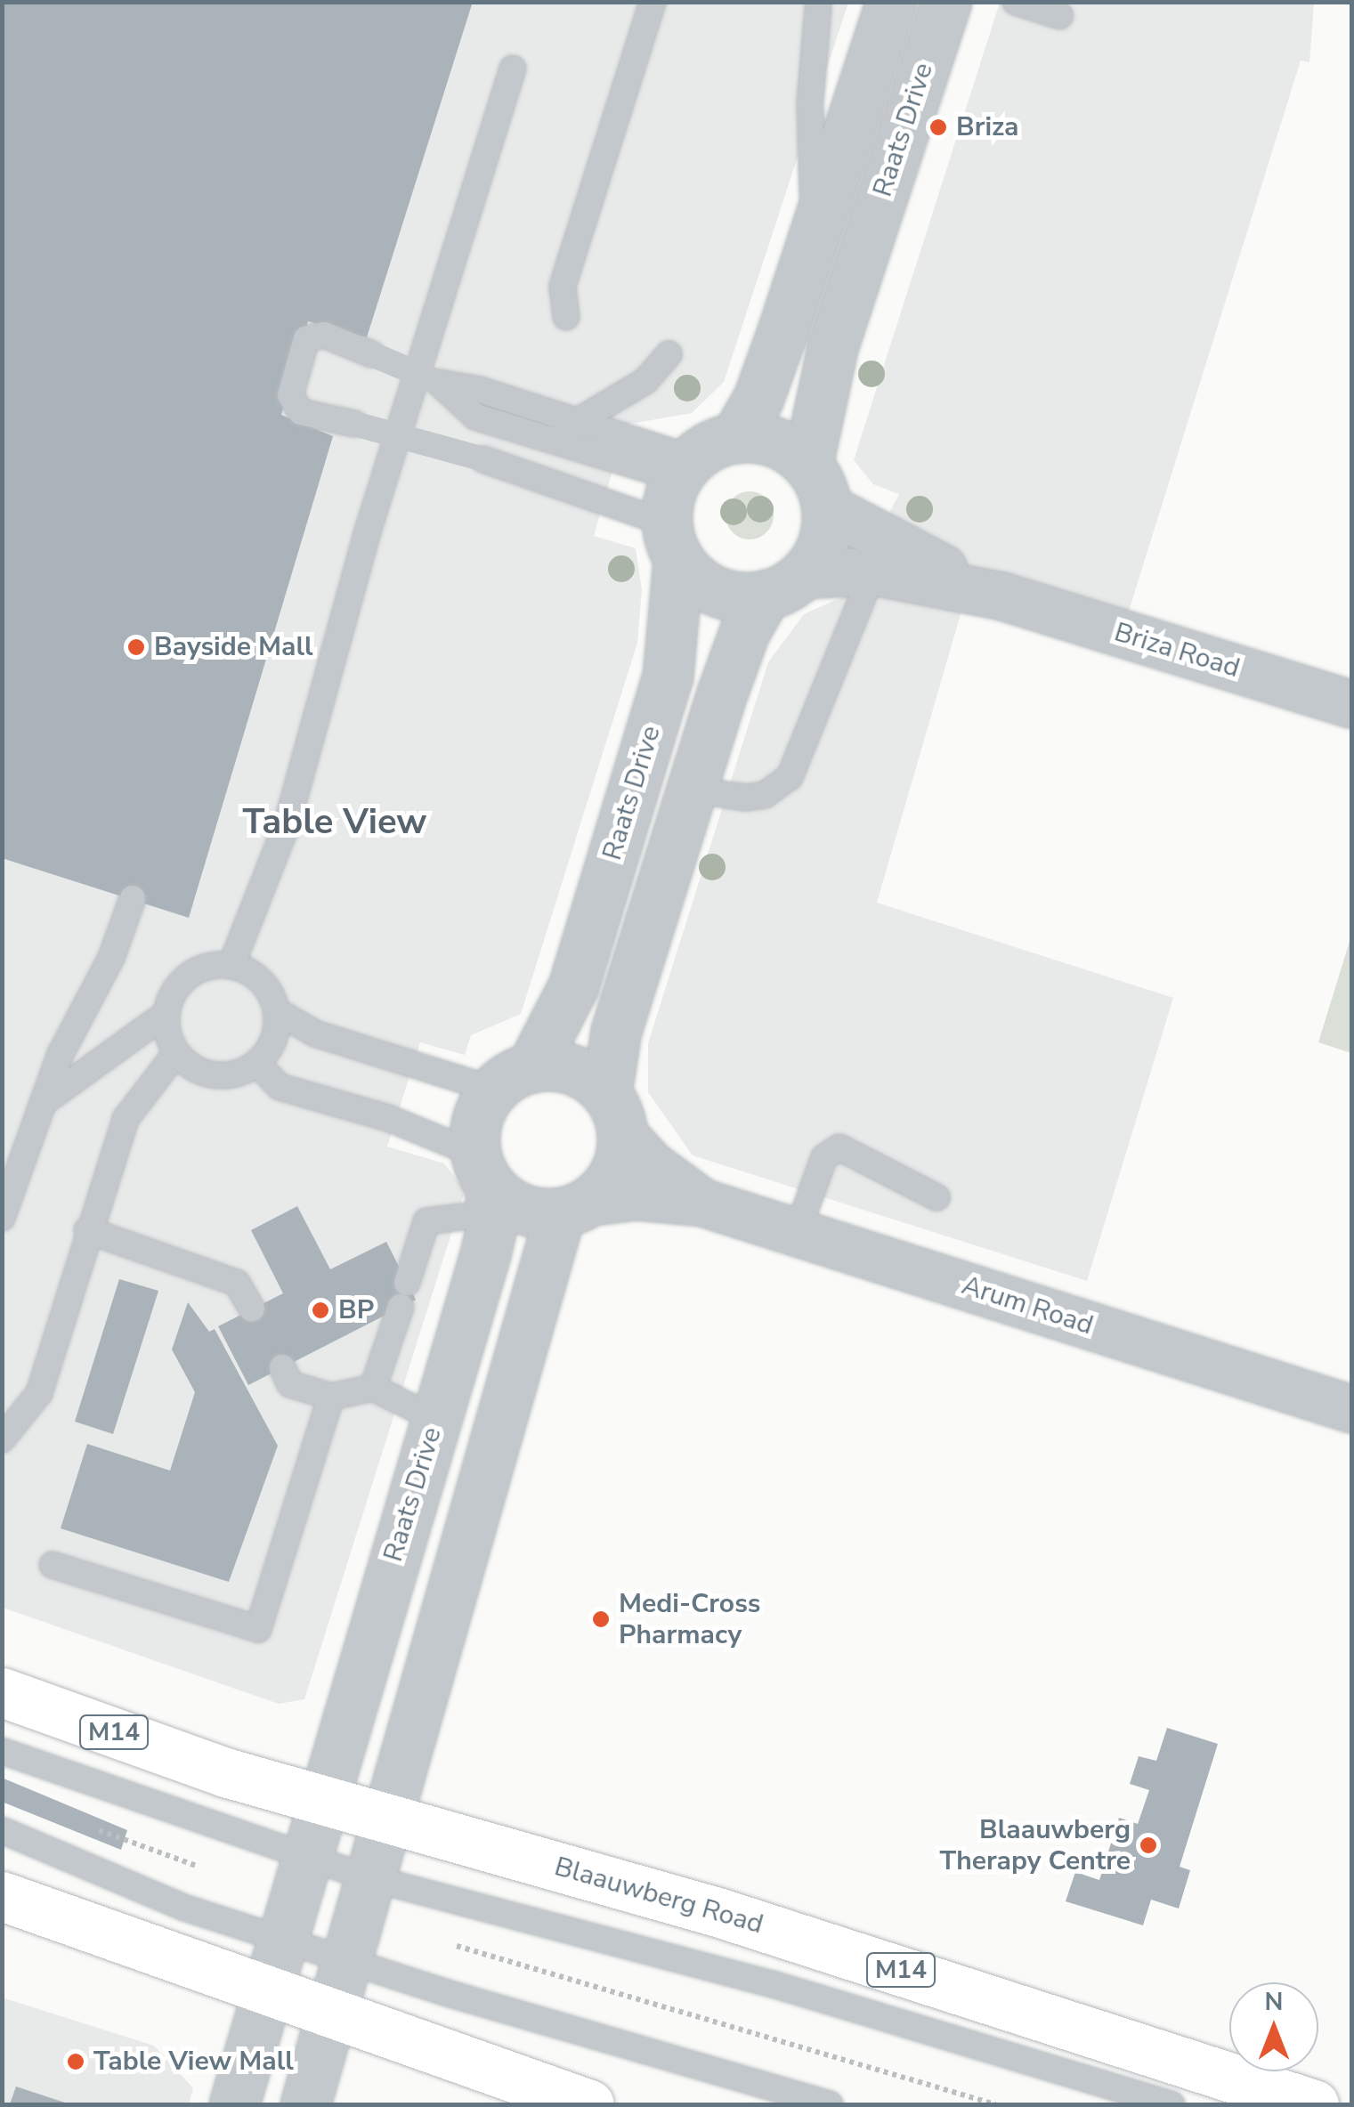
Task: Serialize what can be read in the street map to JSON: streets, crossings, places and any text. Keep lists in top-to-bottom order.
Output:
{
  "streets": {
    "main road": ["M14", "Blaauwberg Road"],
    "street": ["Raats Drive", "Briza Road", "Arum Road"]
  },
  "crossings": [
    ["Raats Drive", "Briza Road"],
    ["Raats Drive", "Arum Road"],
    ["Raats Drive", "Blaauwberg Road"]
  ],
  "districts": ["Table View"],
  "places": [
    "Briza",
    "Bayside Mall",
    "BP",
    "Medi-Cross Pharmacy",
    "Blaauwberg Therapy Centre",
    "Table View Mall"
  ],
  "north": "top"
}
